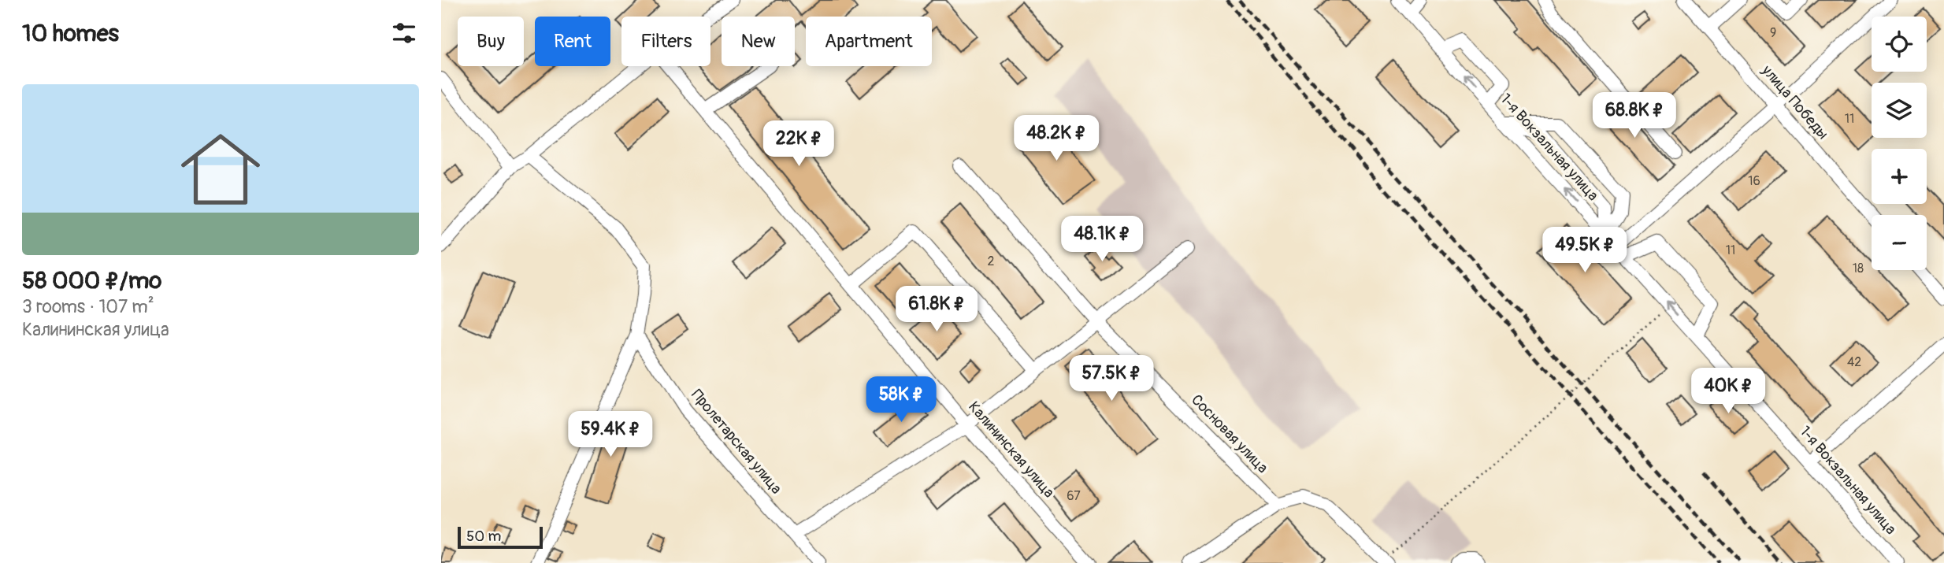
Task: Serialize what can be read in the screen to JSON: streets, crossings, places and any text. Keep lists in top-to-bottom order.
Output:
{
  "streets": {
    "street": [
      "улица Победы",
      "1-я Вокзальная улица",
      "Сосновая улица",
      "Пролетарская улица",
      "Калининская улица"
    ]
  },
  "house_numbers": [
    "9",
    "11",
    "16",
    "11",
    "2",
    "18",
    "42",
    "67"
  ],
  "scale_bar": "50 m",
  "page": {
    "heading": "10 homes",
    "map_buttons": ["+", "−"],
    "chip": [
      "Buy",
      "Rent",
      "Filters",
      "New",
      "Apartment"
    ],
    "list": [
      {
        "name": "58 000 ₽/mo",
        "note": "3 rooms · 107 m² · Калининская улица"
      }
    ],
    "price": [
      "68.8K ₽",
      "48.2K ₽",
      "22K ₽",
      "48.1K ₽",
      "49.5K ₽",
      "61.8K ₽",
      "57.5K ₽",
      "40K ₽",
      "58K ₽",
      "59.4K ₽"
    ],
    "scale": "50 m"
  }
}
